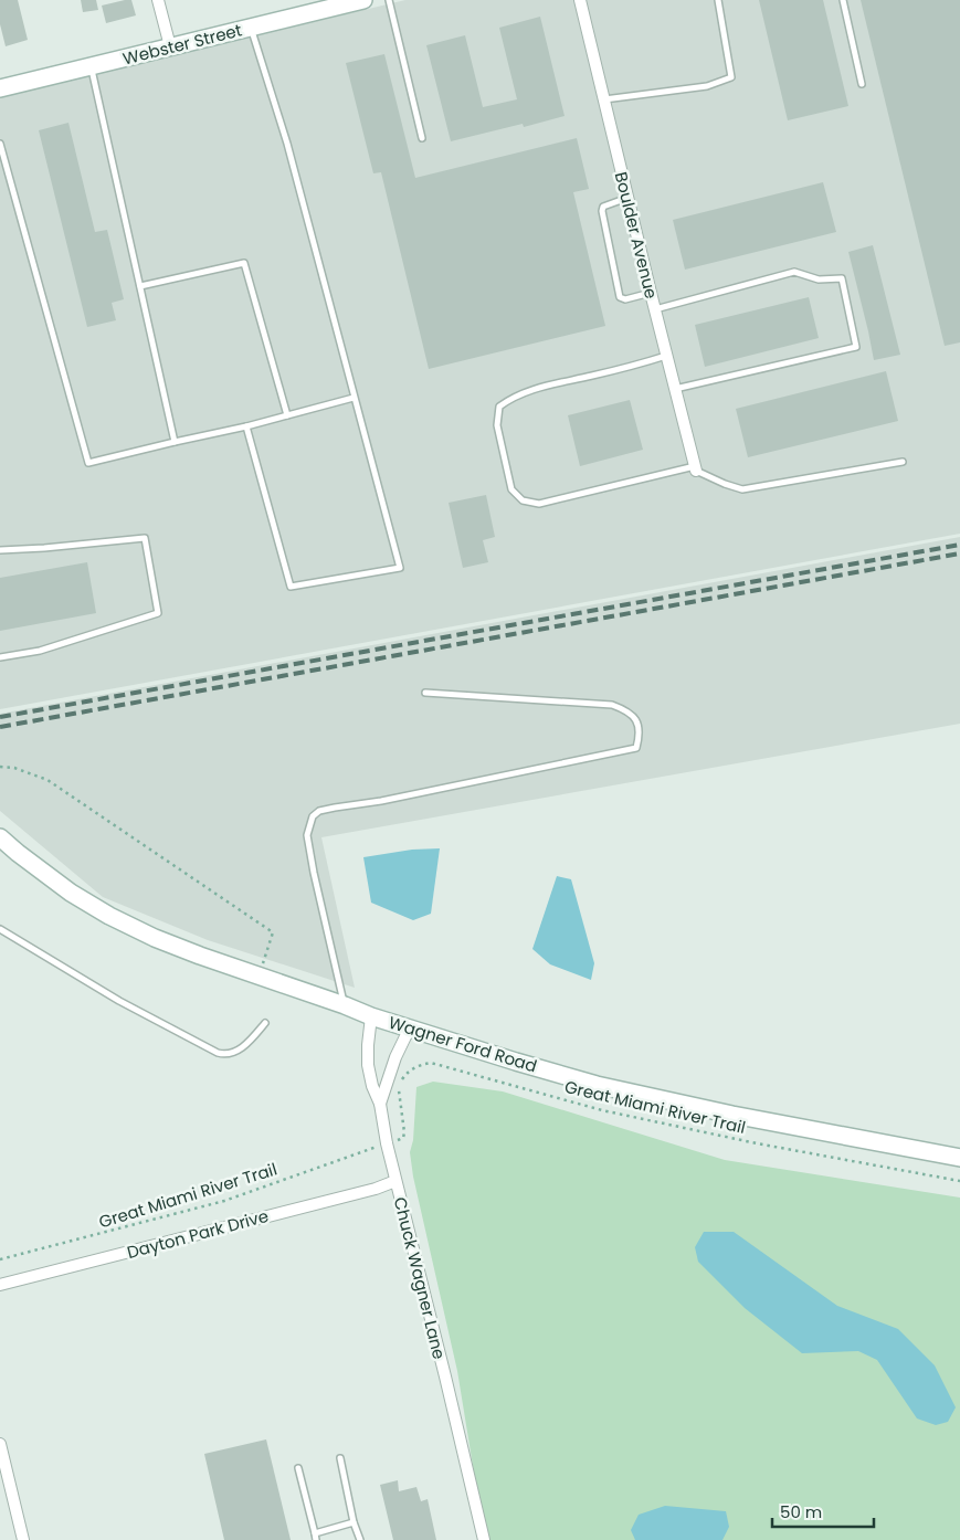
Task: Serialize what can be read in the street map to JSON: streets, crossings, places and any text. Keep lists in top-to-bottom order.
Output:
{
  "streets": {
    "main road": ["Webster Street", "Wagner Ford Road"],
    "street": ["Boulder Avenue", "Dayton Park Drive", "Chuck Wagner Lane"],
    "path": ["Great Miami River Trail"]
  },
  "crossings": [
    ["Wagner Ford Road", "Chuck Wagner Lane"],
    ["Great Miami River Trail", "Chuck Wagner Lane"],
    ["Dayton Park Drive", "Chuck Wagner Lane"]
  ],
  "scale_bar": "50 m"
}
